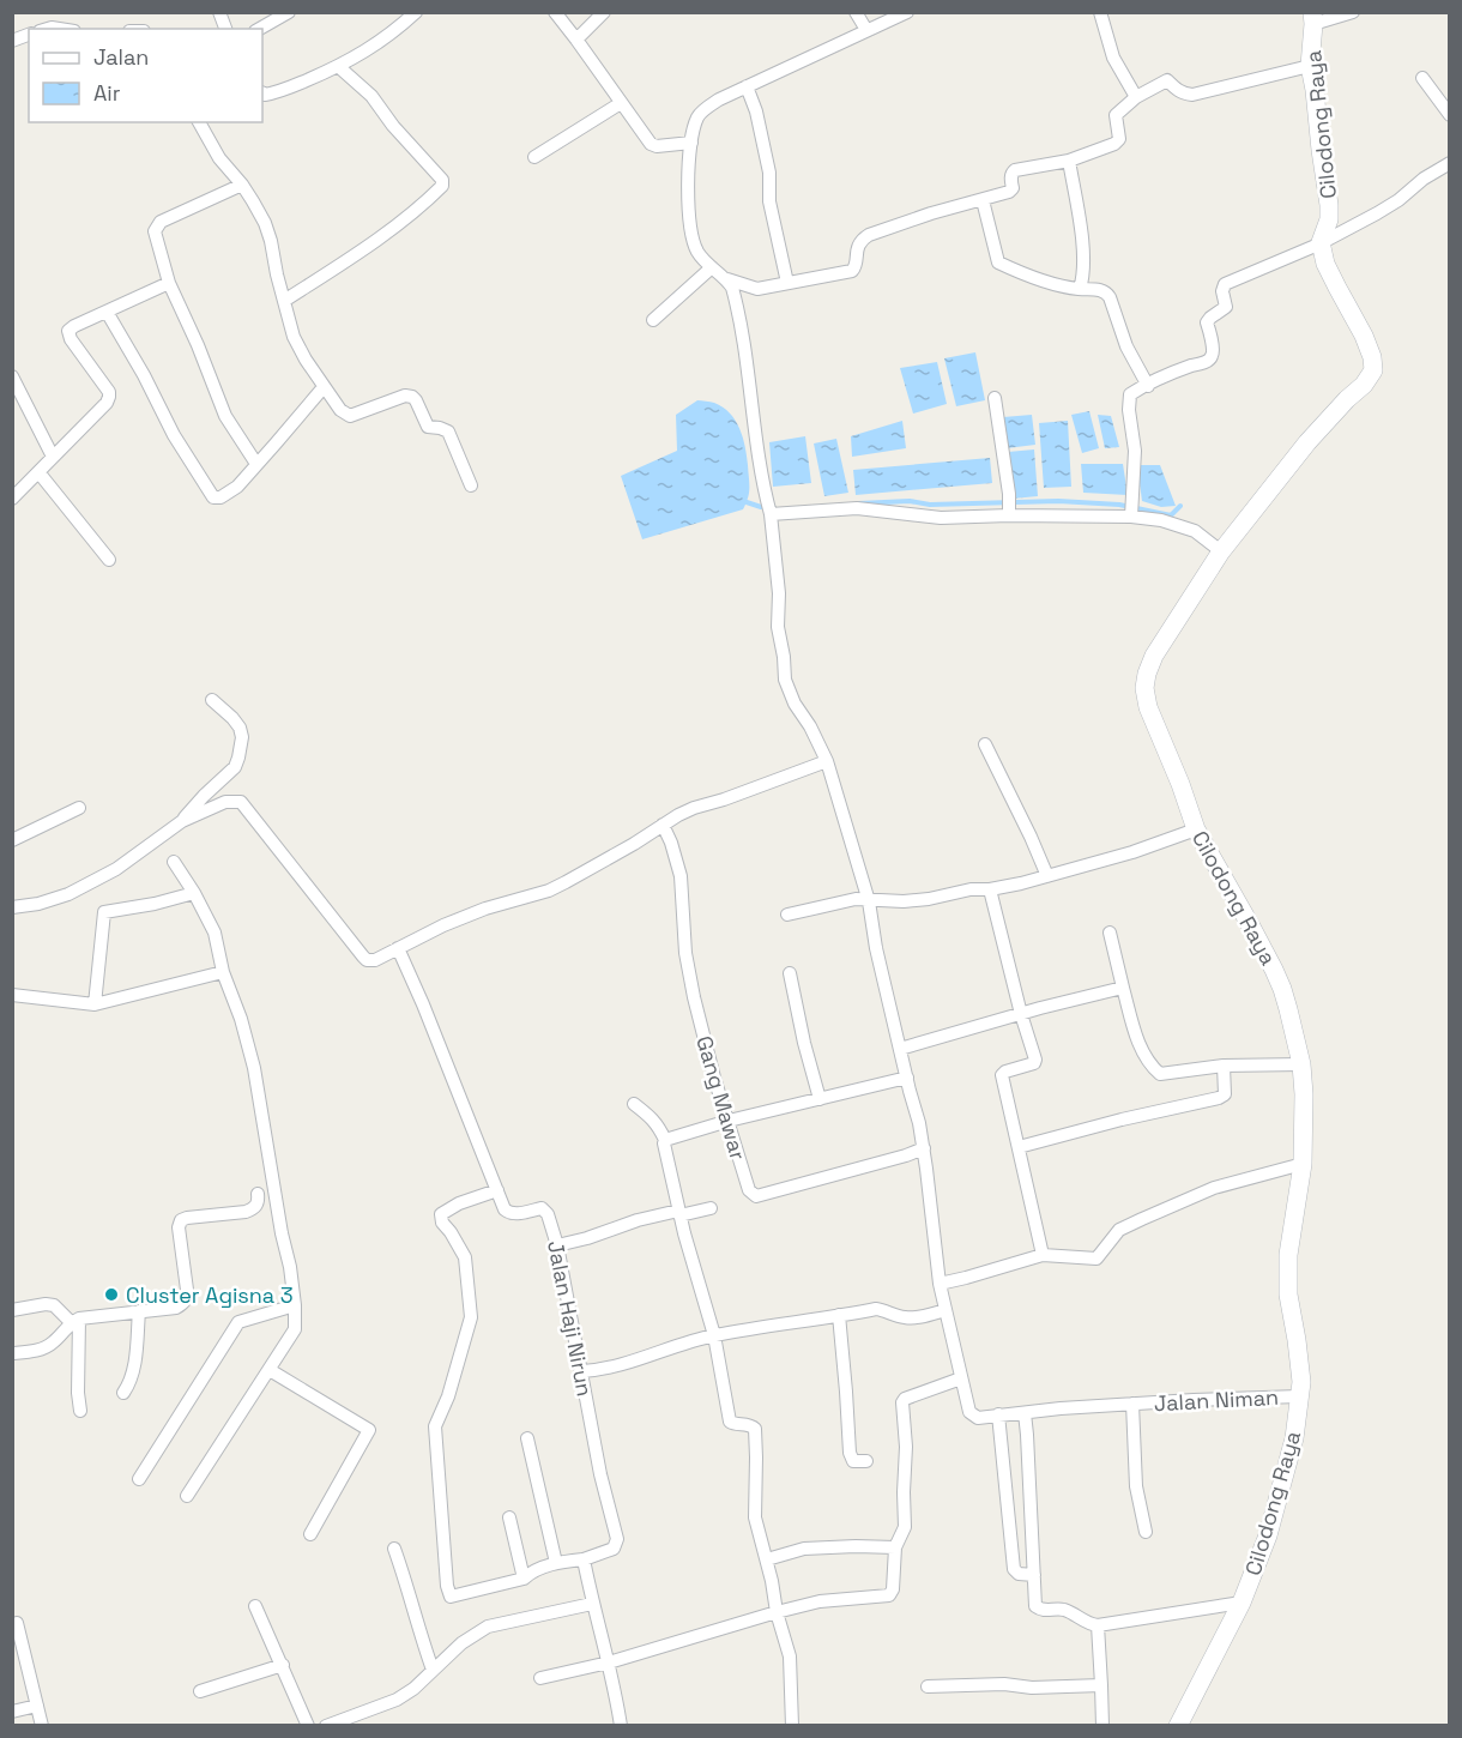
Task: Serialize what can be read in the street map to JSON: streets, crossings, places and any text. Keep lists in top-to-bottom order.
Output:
{
  "streets": {
    "street": [
      "Cilodong Raya",
      "Gang Mawar",
      "Jalan Haji Nirun",
      "Jalan Niman"
    ]
  },
  "crossings": [
    ["Cilodong Raya", "Jalan Niman"]
  ],
  "places": ["Cluster Agisna 3"],
  "legend": ["Jalan", "Air"]
}
